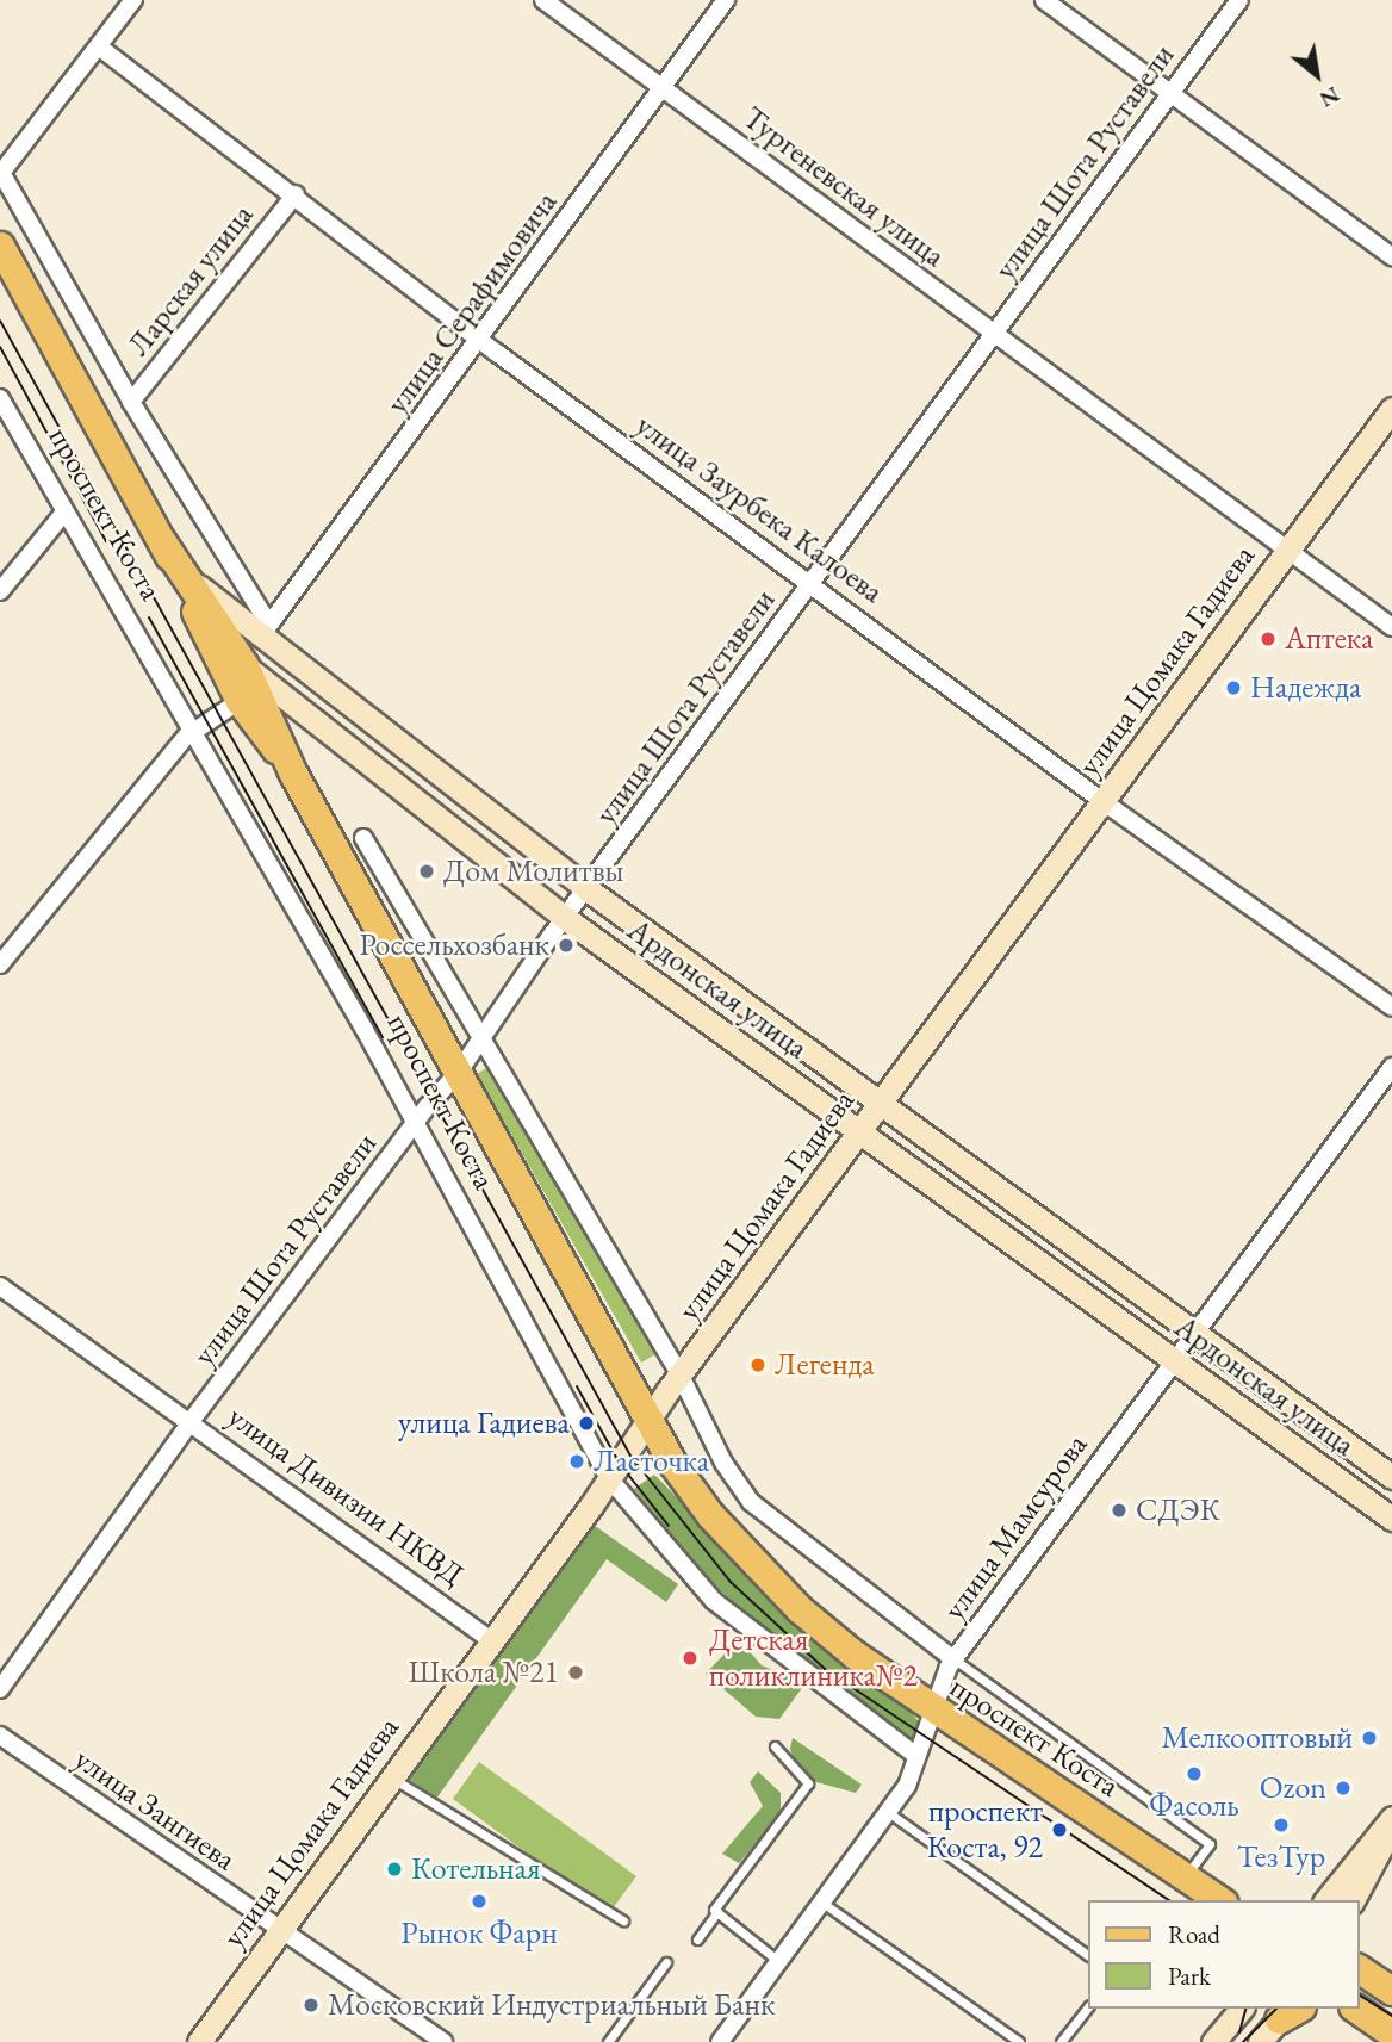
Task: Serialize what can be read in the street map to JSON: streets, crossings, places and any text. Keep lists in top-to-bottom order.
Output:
{
  "streets": {
    "main road": ["проспект Коста", "улица Цомака Гадиева", "Ардонская улица"],
    "street": [
      "улица Шота Руставели",
      "Тургеневская улица",
      "Ларская улица",
      "улица Серафимовича",
      "улица Заурбека Калоева",
      "улица Дивизии НКВД",
      "улица Мамсурова",
      "улица Зангиева"
    ]
  },
  "crossings": [
    ["улица Шота Руставели", "Тургеневская улица"],
    ["улица Шота Руставели", "улица Заурбека Калоева"],
    ["улица Шота Руставели", "проспект Коста"],
    ["улица Шота Руставели", "Ардонская улица"],
    ["улица Шота Руставели", "улица Дивизии НКВД"],
    ["Тургеневская улица", "улица Серафимовича"],
    ["Тургеневская улица", "улица Цомака Гадиева"],
    ["Ларская улица", "улица Заурбека Калоева"],
    ["улица Серафимовича", "улица Заурбека Калоева"],
    ["улица Серафимовича", "Ардонская улица"],
    ["улица Заурбека Калоева", "улица Цомака Гадиева"],
    ["проспект Коста", "улица Цомака Гадиева"],
    ["проспект Коста", "Ардонская улица"],
    ["проспект Коста", "улица Мамсурова"],
    ["улица Цомака Гадиева", "Ардонская улица"],
    ["улица Цомака Гадиева", "улица Дивизии НКВД"],
    ["улица Цомака Гадиева", "улица Зангиева"],
    ["Ардонская улица", "улица Мамсурова"]
  ],
  "places": [
    "Аптека",
    "Надежда",
    "Дом Молитвы",
    "Россельхозбанк",
    "Легенда",
    "улица Гадиева",
    "Ласточка",
    "СДЭК",
    "Детская поликлиника№2",
    "Школа №21",
    "Мелкооптовый",
    "Фасоль",
    "Ozon",
    "ТезТур",
    "проспект Коста, 92",
    "Котельная",
    "Рынок Фарн",
    "Московский Индустриальный Банк"
  ],
  "legend": ["Road", "Park"],
  "north": "bottom right"
}
